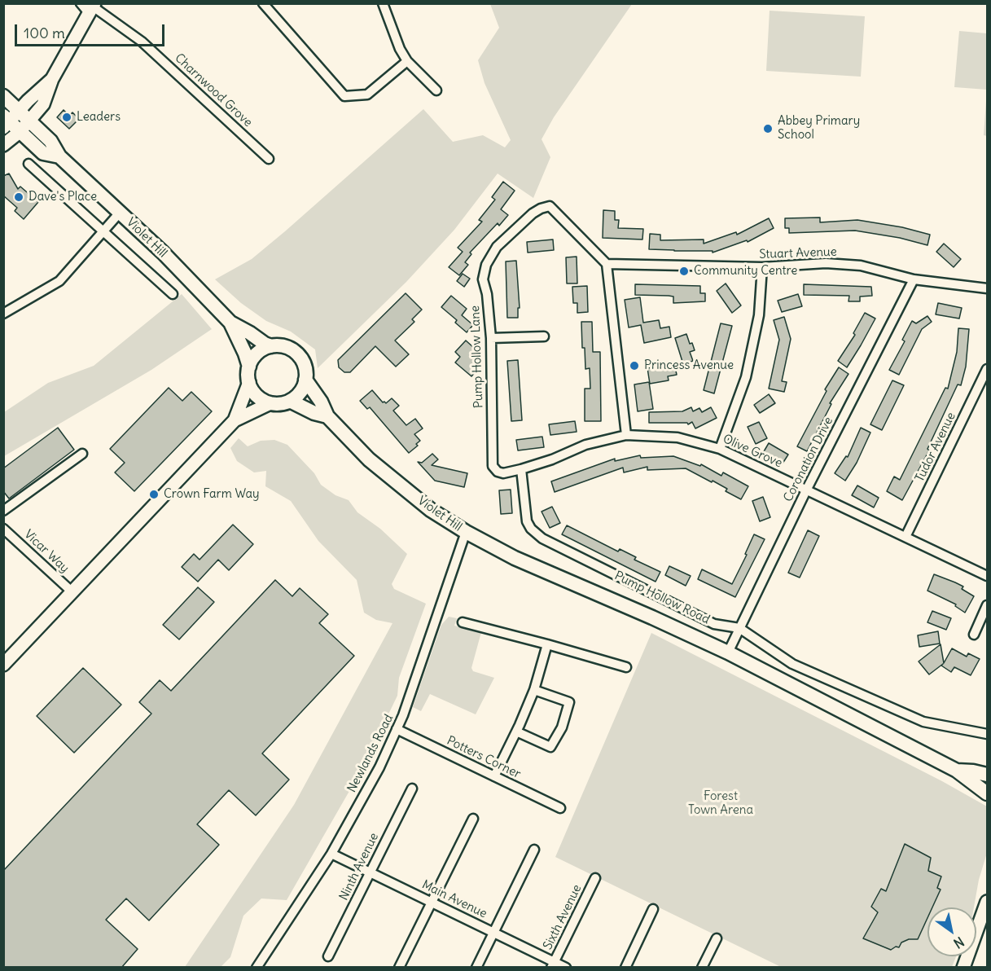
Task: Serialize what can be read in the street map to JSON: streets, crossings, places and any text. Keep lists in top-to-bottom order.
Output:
{
  "streets": {
    "main road": ["Violet Hill", "Pump Hollow Road"],
    "street": [
      "Charnwood Grove",
      "Stuart Avenue",
      "Pump Hollow Lane",
      "Tudor Avenue",
      "Olive Grove",
      "Coronation Drive",
      "Vicar Way",
      "Newlands Road",
      "Potters Corner",
      "Ninth Avenue",
      "Main Avenue",
      "Sixth Avenue"
    ]
  },
  "crossings": [
    ["Violet Hill", "Pump Hollow Road"],
    ["Violet Hill", "Newlands Road"],
    ["Stuart Avenue", "Pump Hollow Lane"],
    ["Stuart Avenue", "Coronation Drive"],
    ["Pump Hollow Lane", "Olive Grove"],
    ["Tudor Avenue", "Olive Grove"],
    ["Olive Grove", "Coronation Drive"],
    ["Olive Grove", "Pump Hollow Road"],
    ["Coronation Drive", "Pump Hollow Road"],
    ["Pump Hollow Road", "Newlands Road"],
    ["Newlands Road", "Potters Corner"],
    ["Newlands Road", "Main Avenue"],
    ["Ninth Avenue", "Main Avenue"],
    ["Main Avenue", "Sixth Avenue"]
  ],
  "parks": ["Forest Town Arena"],
  "places": [
    "Leaders",
    "Abbey Primary School",
    "Dave's Place",
    "Community Centre",
    "Princess Avenue",
    "Crown Farm Way"
  ],
  "scale_bar": "100 m",
  "north": "bottom right"
}
